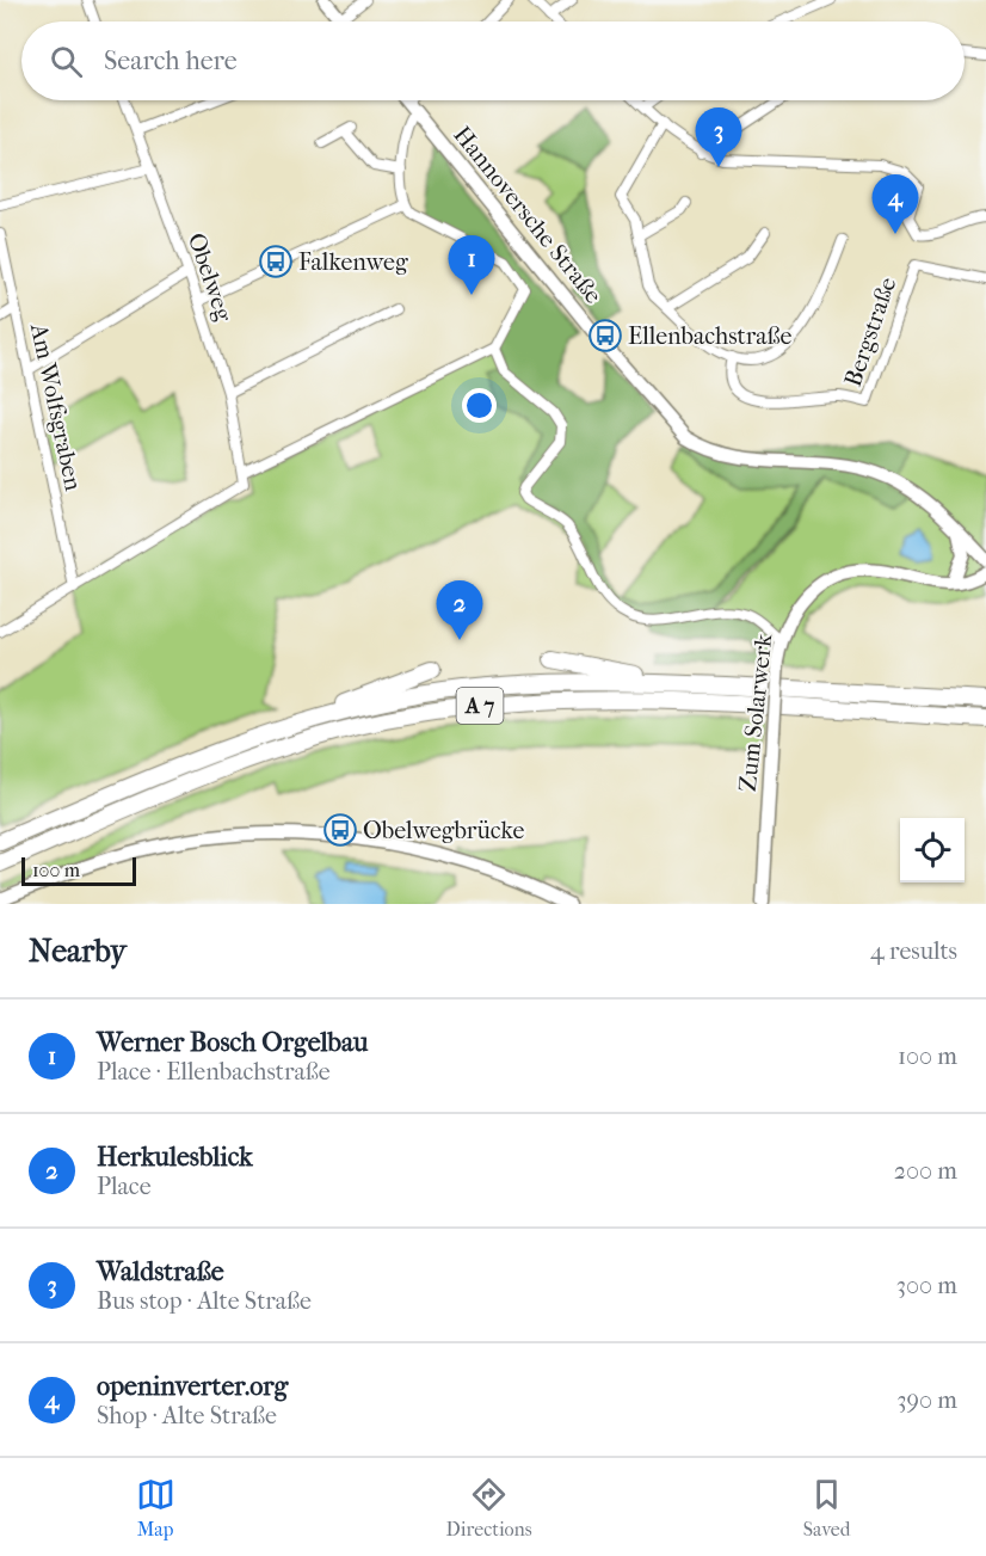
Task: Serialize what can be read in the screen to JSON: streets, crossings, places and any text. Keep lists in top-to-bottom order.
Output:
{
  "streets": {
    "highway": ["A 7"],
    "main road": ["Hannoversche Straße", "Zum Solarwerk"],
    "street": ["Obelweg", "Bergstraße", "Am Wolfsgraben"]
  },
  "crossings": [
    ["Obelweg", "Am Wolfsgraben"]
  ],
  "places": {
    "bus stop": ["Falkenweg", "Ellenbachstraße", "Obelwegbrücke"]
  },
  "scale_bar": "100 m",
  "page": {
    "search": "Search here",
    "pins": [
      "3",
      "4",
      "1",
      "2"
    ],
    "scale": "100 m",
    "heading": ["Nearby", "4 results"],
    "list": [
      {
        "mark": "1",
        "name": "Werner Bosch Orgelbau",
        "note": "Place · Ellenbachstraße",
        "value": "100 m"
      },
      {
        "mark": "2",
        "name": "Herkulesblick",
        "note": "Place",
        "value": "200 m"
      },
      {
        "mark": "3",
        "name": "Waldstraße",
        "note": "Bus stop · Alte Straße",
        "value": "300 m"
      },
      {
        "mark": "4",
        "name": "openinverter.org",
        "note": "Shop · Alte Straße",
        "value": "390 m"
      }
    ],
    "nav": ["Map", "Directions", "Saved"]
  }
}
